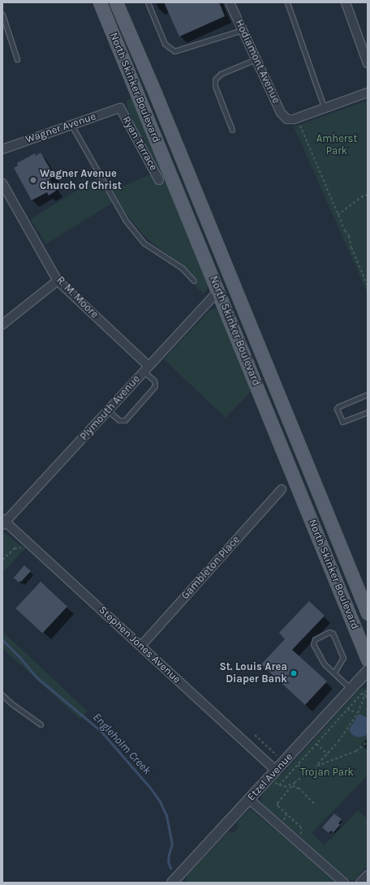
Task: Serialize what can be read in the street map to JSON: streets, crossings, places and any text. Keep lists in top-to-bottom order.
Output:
{
  "streets": {
    "main road": ["North Skinker Boulevard"],
    "street": [
      "Hodiamont Avenue",
      "Wagner Avenue",
      "Ryan Terrace",
      "R. M. Moore",
      "Plymouth Avenue",
      "Gambleton Place",
      "Stephen Jones Avenue",
      "Etzel Avenue"
    ]
  },
  "crossings": [
    ["North Skinker Boulevard", "Plymouth Avenue"],
    ["Wagner Avenue", "Ryan Terrace"],
    ["R. M. Moore", "Plymouth Avenue"],
    ["Plymouth Avenue", "Stephen Jones Avenue"],
    ["Gambleton Place", "Stephen Jones Avenue"],
    ["Stephen Jones Avenue", "Etzel Avenue"]
  ],
  "water": ["Engleholm Creek"],
  "parks": ["Amherst Park", "Trojan Park"],
  "places": ["Wagner Avenue Church of Christ", "St. Louis Area Diaper Bank"]
}
